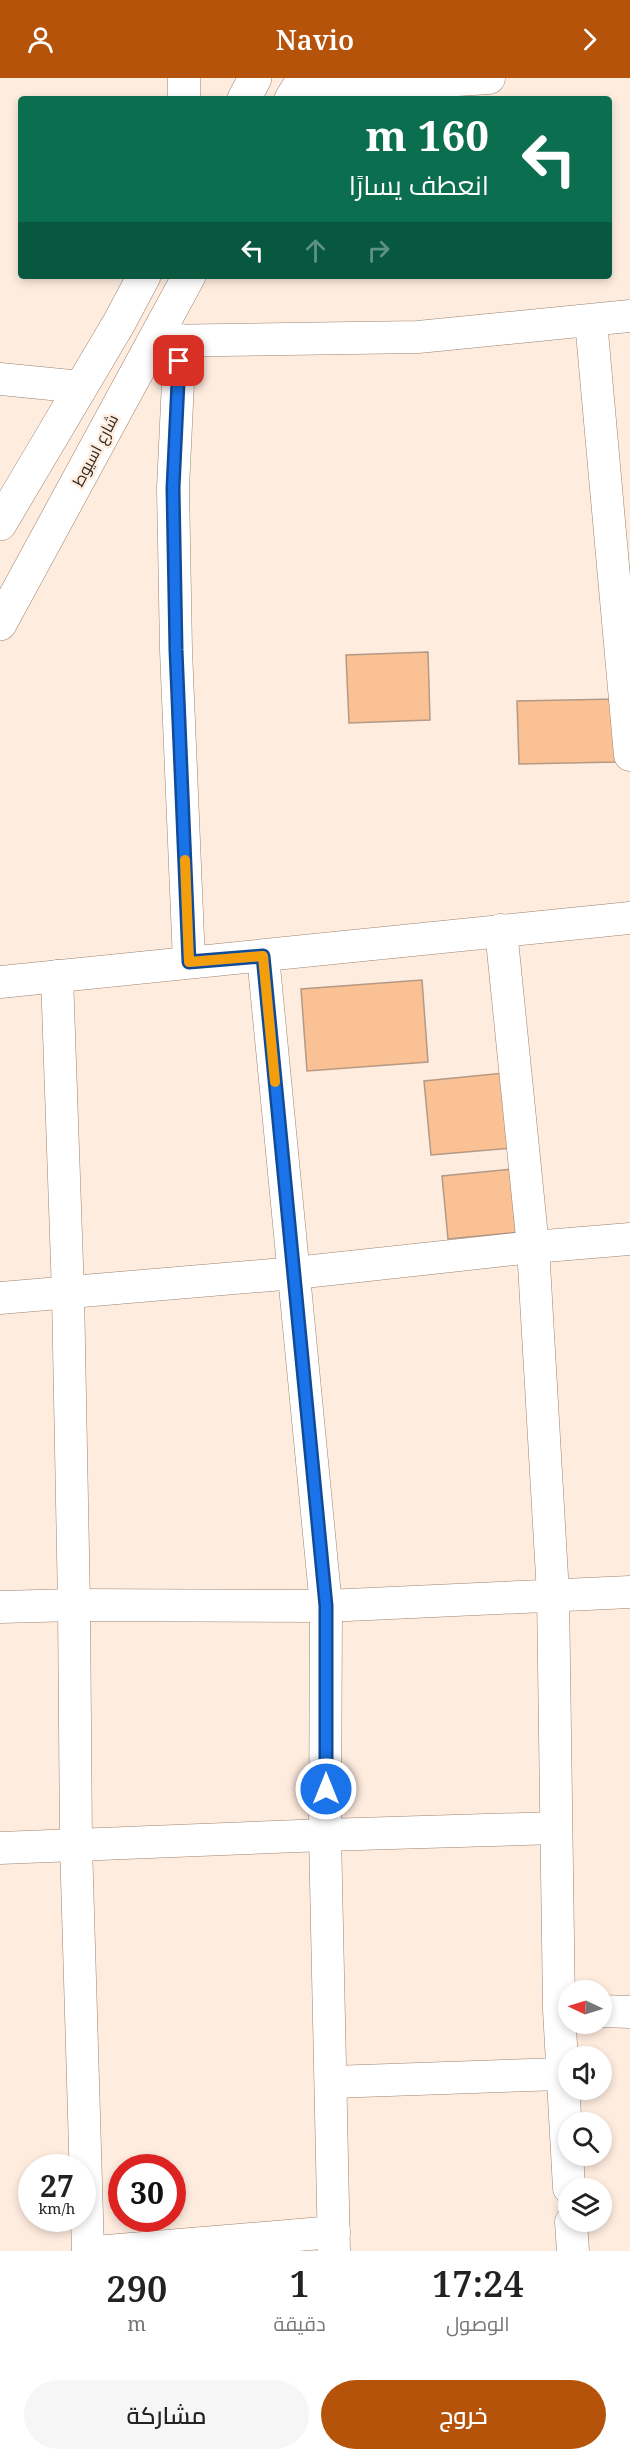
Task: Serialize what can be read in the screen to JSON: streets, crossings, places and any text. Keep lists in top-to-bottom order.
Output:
{
  "streets": {
    "street": ["شارع اسيوط"]
  },
  "north": "left",
  "page": {
    "header": "Navio",
    "turn": ["160 m", "انعطف يسارًا"],
    "speed": "27 km/h",
    "limit": "30",
    "eta": [
      "17:24",
      "الوصول",
      "1",
      "دقيقة",
      "290",
      "m"
    ],
    "buttons": ["خروج", "مشاركة"]
  }
}
